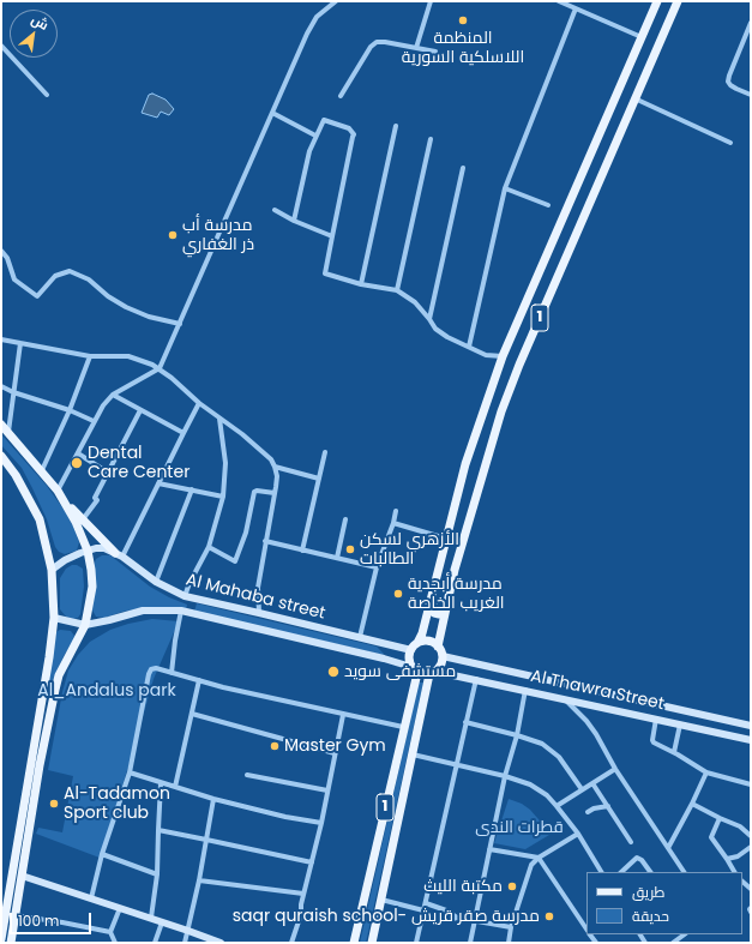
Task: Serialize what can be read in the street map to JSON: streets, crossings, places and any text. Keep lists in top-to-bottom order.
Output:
{
  "streets": {
    "main road": ["1", "Al Mahaba street", "Al Thawra Street"]
  },
  "crossings": [
    ["1", "Al Mahaba street"],
    ["1", "Al Thawra Street"],
    ["Al Mahaba street", "Al Thawra Street"]
  ],
  "parks": ["Al_Andalus park", "قطرات الندى"],
  "places": [
    "المنظمة اللاسلكية السورية",
    "مدرسة أب ذر الغفاري",
    "Dental Care Center",
    "الأزهري لسكن الطالبات",
    "مدرسة أبجدية الغريب الخاصة",
    "مستشفى سويد",
    "Master Gym",
    "Al-Tadamon Sport club",
    "مكتبة الليث",
    "saqr quraish school- مدرسة صقر قريش"
  ],
  "legend": ["طريق", "حديقة"],
  "scale_bar": "100 m",
  "north": "top right"
}
